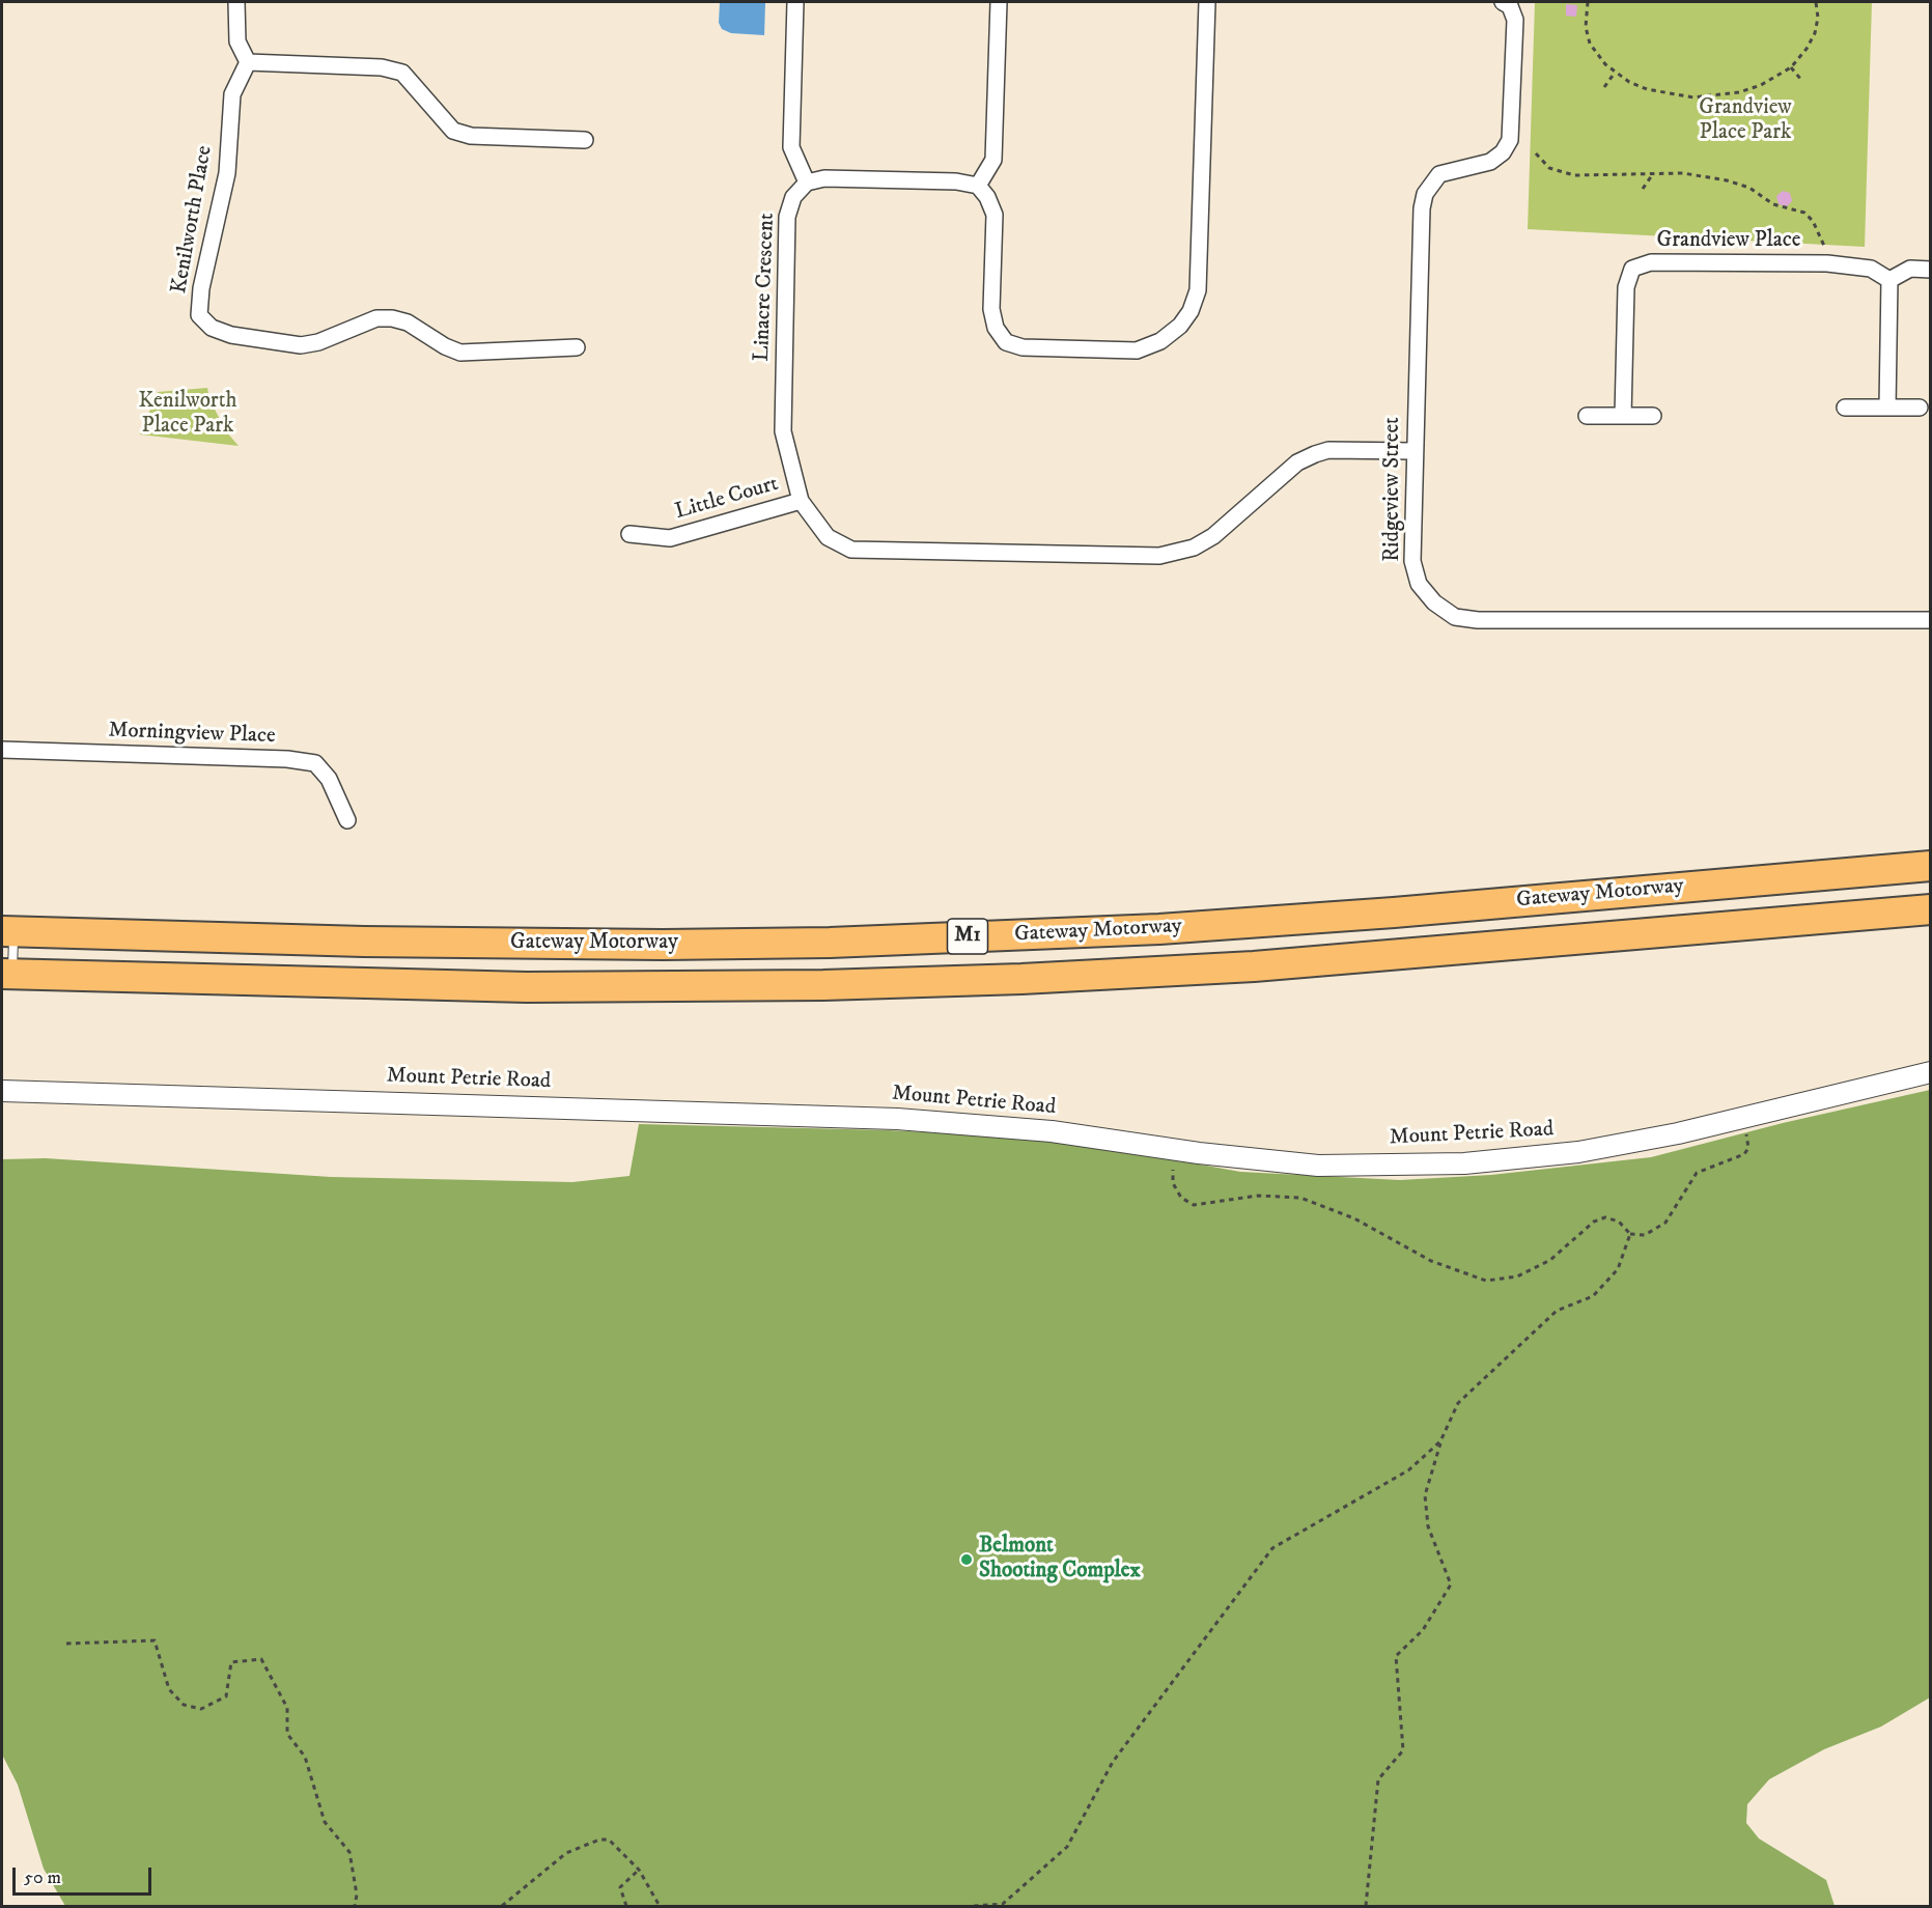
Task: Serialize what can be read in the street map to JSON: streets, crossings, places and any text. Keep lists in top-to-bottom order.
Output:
{
  "streets": {
    "highway": ["Gateway Motorway", "M1"],
    "street": [
      "Kenilworth Place",
      "Grandview Place",
      "Linacre Crescent",
      "Ridgeview Street",
      "Little Court",
      "Morningview Place",
      "Mount Petrie Road"
    ]
  },
  "crossings": [
    ["Linacre Crescent", "Ridgeview Street"],
    ["Linacre Crescent", "Little Court"]
  ],
  "parks": ["Grandview Place Park", "Kenilworth Place Park"],
  "places": ["Belmont Shooting Complex"],
  "scale_bar": "50 m"
}
